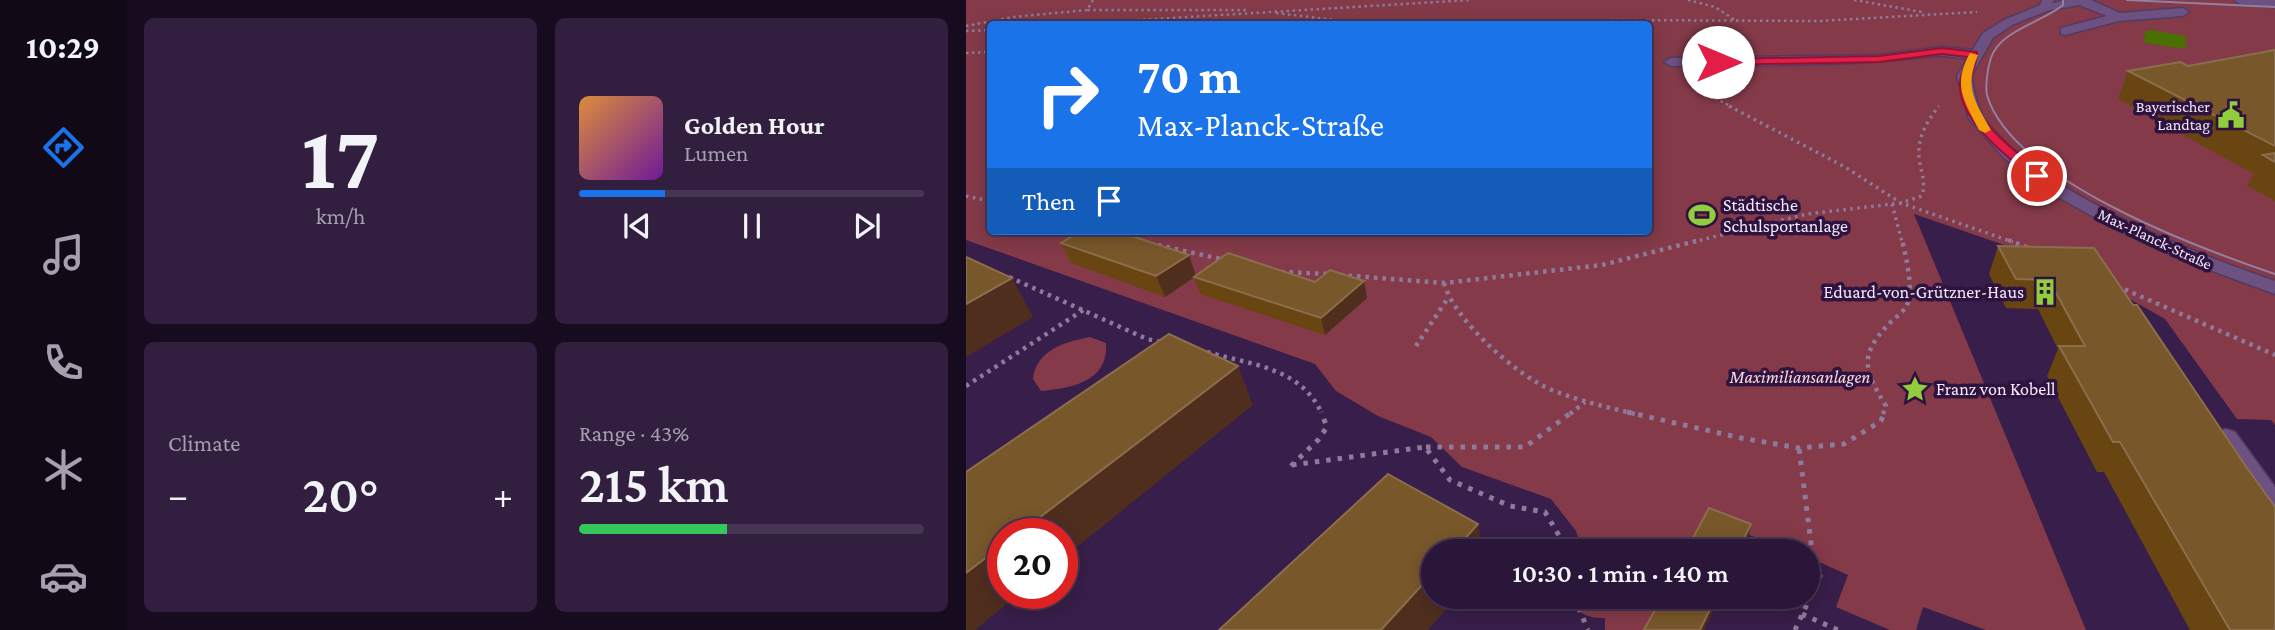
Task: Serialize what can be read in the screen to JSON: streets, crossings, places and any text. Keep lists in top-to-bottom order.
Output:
{
  "streets": {
    "main road": ["Max-Planck-Straße"]
  },
  "parks": ["Maximiliansanlagen"],
  "places": {
    "public building": ["Bayerischer Landtag"],
    "sports": ["Städtische Schulsportanlage"],
    "building": ["Eduard-von-Grützner-Haus"],
    "place": ["Franz von Kobell"]
  },
  "page": {
    "tabs": "10:29",
    "tile": [
      ["17", "km/h"],
      "Climate",
      ["Range · 43%", "215 km"]
    ],
    "turn": ["70 m", "Max-Planck-Straße"],
    "song": ["Golden Hour", "Lumen"],
    "then": "Then",
    "heat": ["−", "20°", "+"],
    "limit": "20",
    "trip": "10:30 · 1 min · 140 m"
  }
}
